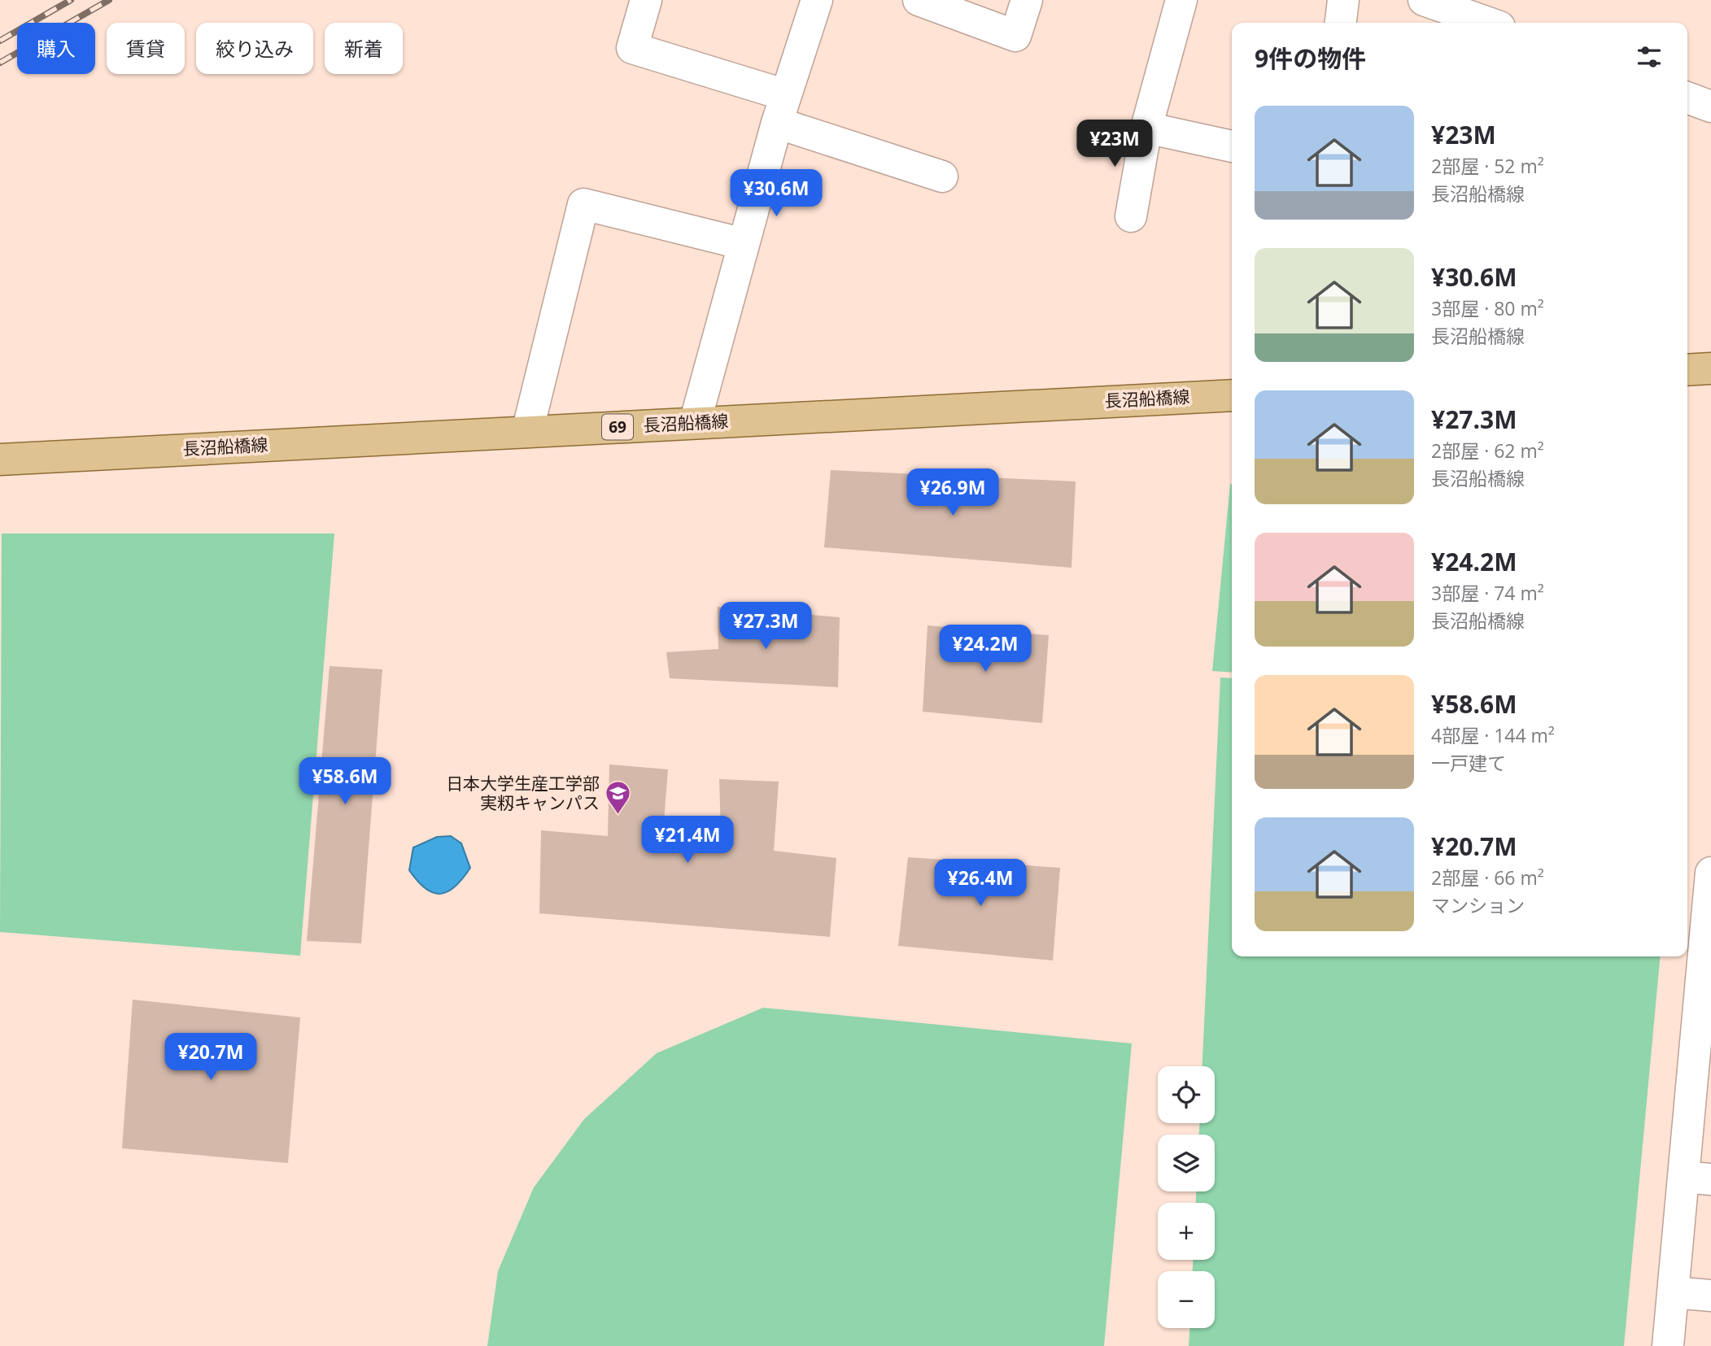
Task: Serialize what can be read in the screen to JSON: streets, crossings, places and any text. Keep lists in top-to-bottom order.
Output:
{
  "streets": {
    "main road": ["長沼船橋線", "69"]
  },
  "places": {
    "school or university": ["日本大学生産工学部 実籾キャンパス"]
  },
  "page": {
    "chip": [
      "購入",
      "賃貸",
      "絞り込み",
      "新着"
    ],
    "heading": "9件の物件",
    "list": [
      {
        "name": "¥23M",
        "note": "2部屋 · 52 m² · 長沼船橋線"
      },
      {
        "name": "¥30.6M",
        "note": "3部屋 · 80 m² · 長沼船橋線"
      },
      {
        "name": "¥27.3M",
        "note": "2部屋 · 62 m² · 長沼船橋線"
      },
      {
        "name": "¥24.2M",
        "note": "3部屋 · 74 m² · 長沼船橋線"
      },
      {
        "name": "¥58.6M",
        "note": "4部屋 · 144 m² · 一戸建て"
      },
      {
        "name": "¥20.7M",
        "note": "2部屋 · 66 m² · マンション"
      }
    ],
    "price": [
      "¥23M",
      "¥30.6M",
      "¥26.9M",
      "¥27.3M",
      "¥24.2M",
      "¥58.6M",
      "¥21.4M",
      "¥26.4M",
      "¥20.7M"
    ],
    "map_buttons": ["+", "−"]
  }
}
